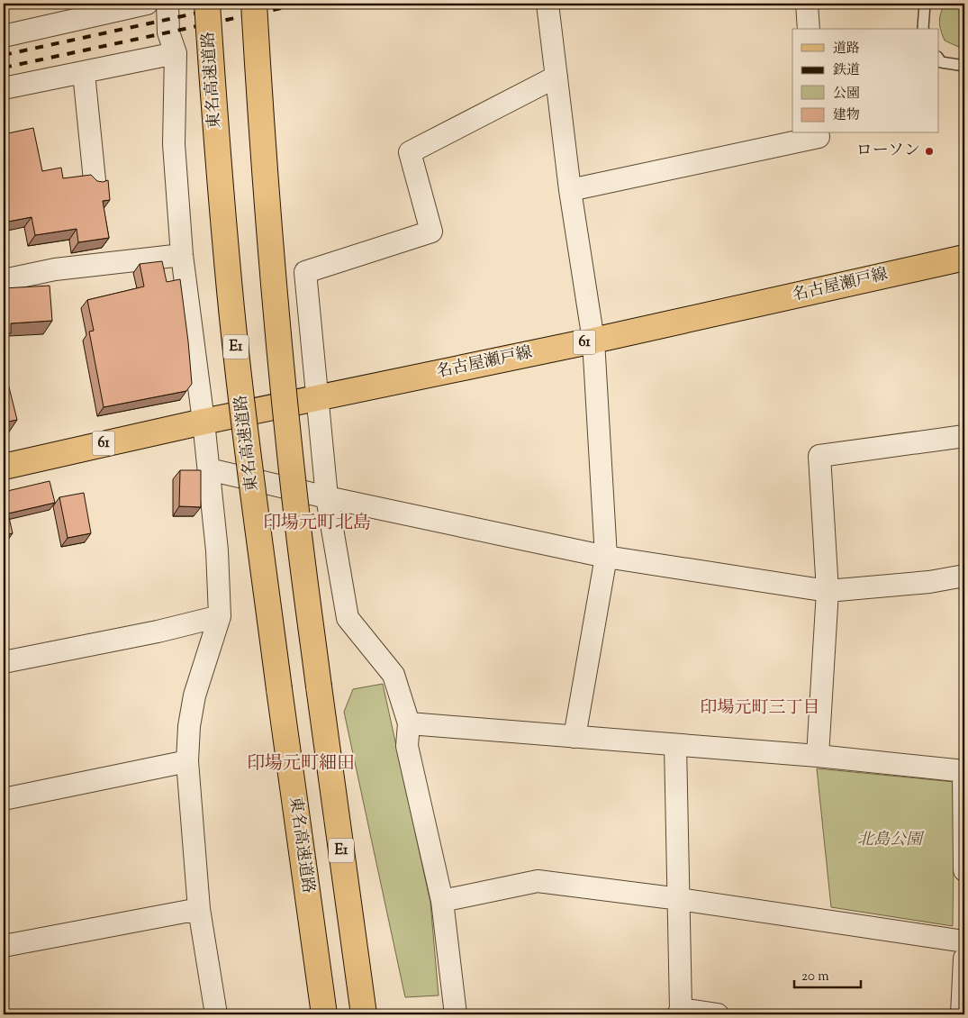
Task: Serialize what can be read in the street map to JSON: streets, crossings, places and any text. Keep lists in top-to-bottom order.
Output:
{
  "streets": {
    "main road": [
      "東名高速道路",
      "名古屋瀬戸線",
      "61",
      "E1"
    ]
  },
  "districts": ["印場元町北島", "印場元町三丁目", "印場元町細田"],
  "parks": ["北島公園"],
  "places": ["ローソン"],
  "legend": [
    "道路",
    "鉄道",
    "公園",
    "建物"
  ],
  "scale_bar": "20 m"
}
